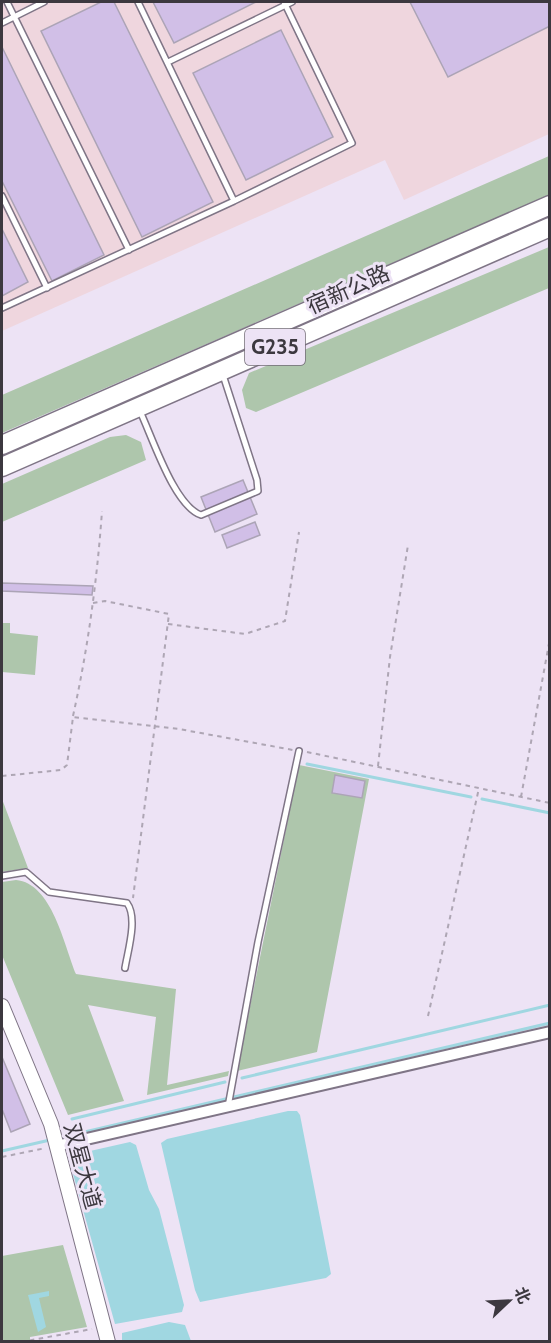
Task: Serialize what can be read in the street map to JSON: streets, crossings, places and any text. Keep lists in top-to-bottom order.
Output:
{
  "streets": {
    "highway": ["宿新公路", "G235"],
    "street": ["双星大道"]
  },
  "north": "top right"
}
